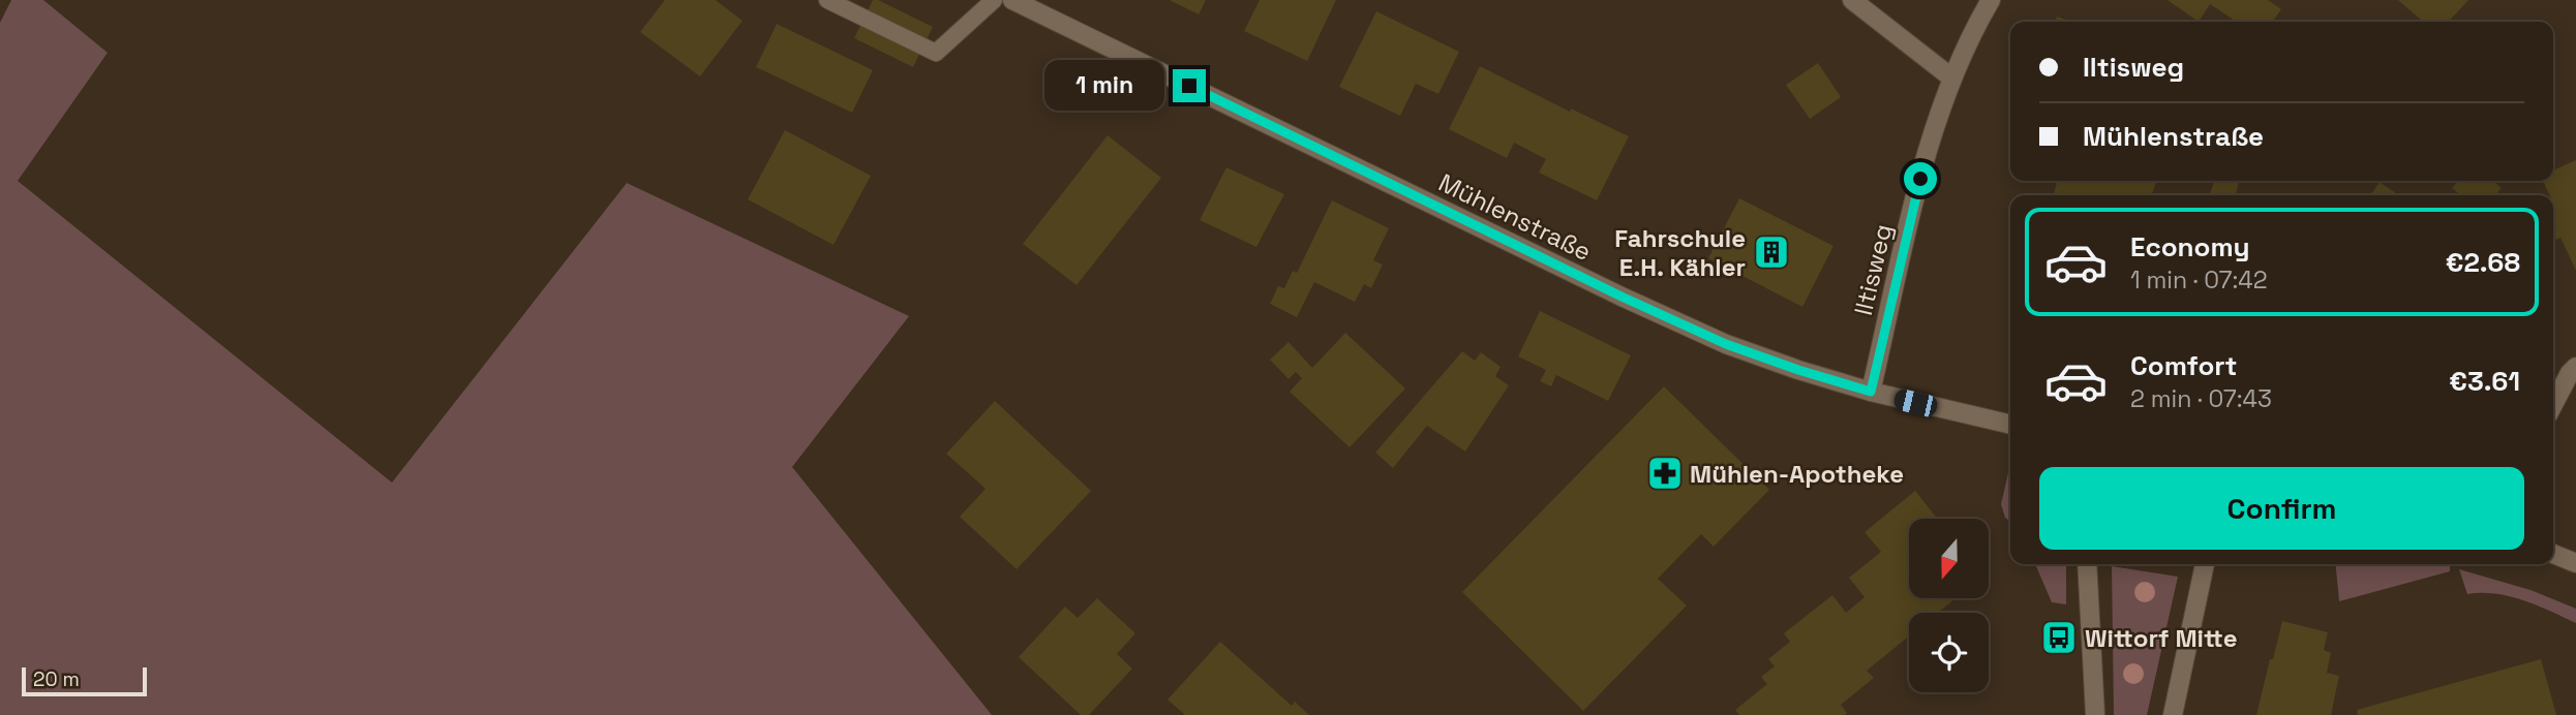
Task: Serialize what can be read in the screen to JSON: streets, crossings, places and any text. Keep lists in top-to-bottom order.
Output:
{
  "streets": {
    "street": ["Mühlenstraße", "Iltisweg"]
  },
  "crossings": [
    ["Mühlenstraße", "Iltisweg"]
  ],
  "places": {
    "building": ["Fahrschule E.H. Kähler"],
    "pharmacy": ["Mühlen-Apotheke"],
    "bus stop": ["Wittorf Mitte"]
  },
  "scale_bar": "20 m",
  "north": "bottom",
  "page": {
    "banner": ["Iltisweg", "Mühlenstraße"],
    "bubble": "1 min",
    "list": [
      {
        "name": "Economy",
        "note": "1 min · 07:42",
        "value": "€2.68"
      },
      {
        "name": "Comfort",
        "note": "2 min · 07:43",
        "value": "€3.61"
      }
    ],
    "buttons": "Confirm",
    "scale": "20 m"
  }
}
